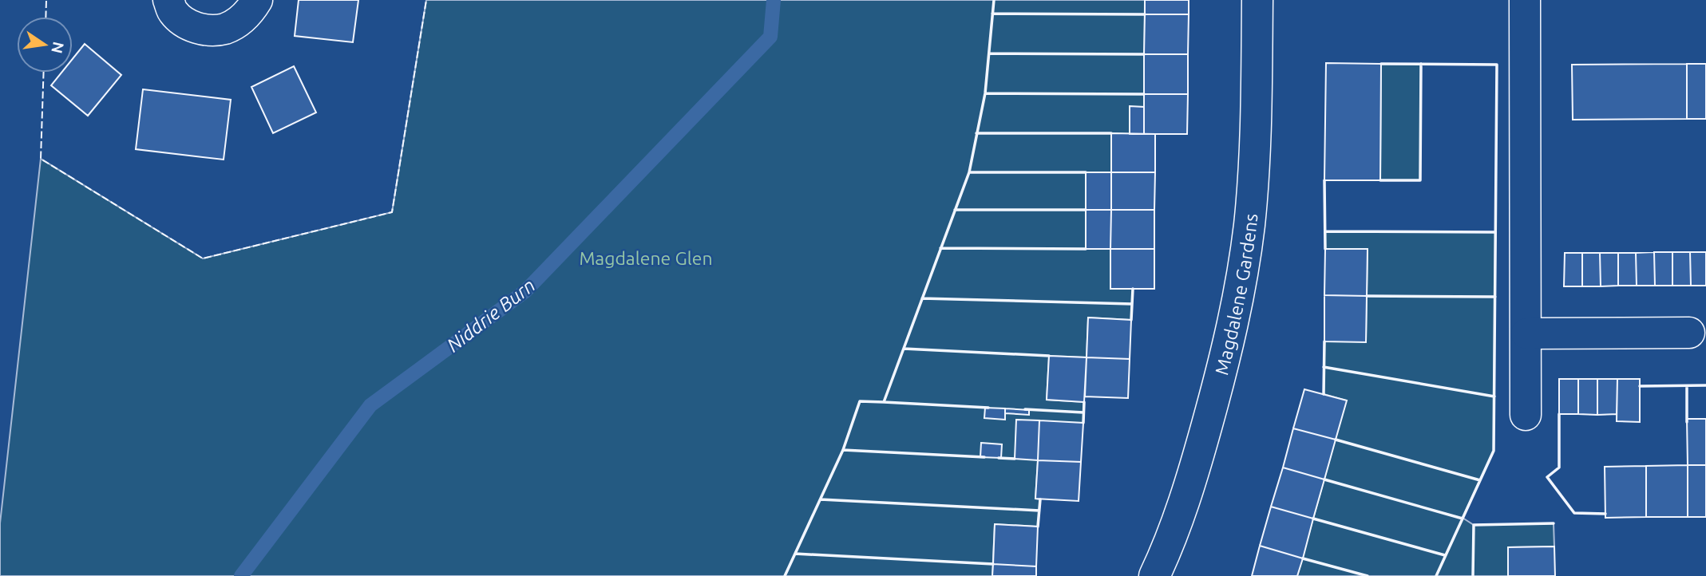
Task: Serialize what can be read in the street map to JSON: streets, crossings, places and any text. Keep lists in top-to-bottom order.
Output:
{
  "streets": {
    "street": ["Magdalene Gardens"]
  },
  "water": ["Niddrie Burn"],
  "parks": ["Magdalene Glen"],
  "north": "right"
}
